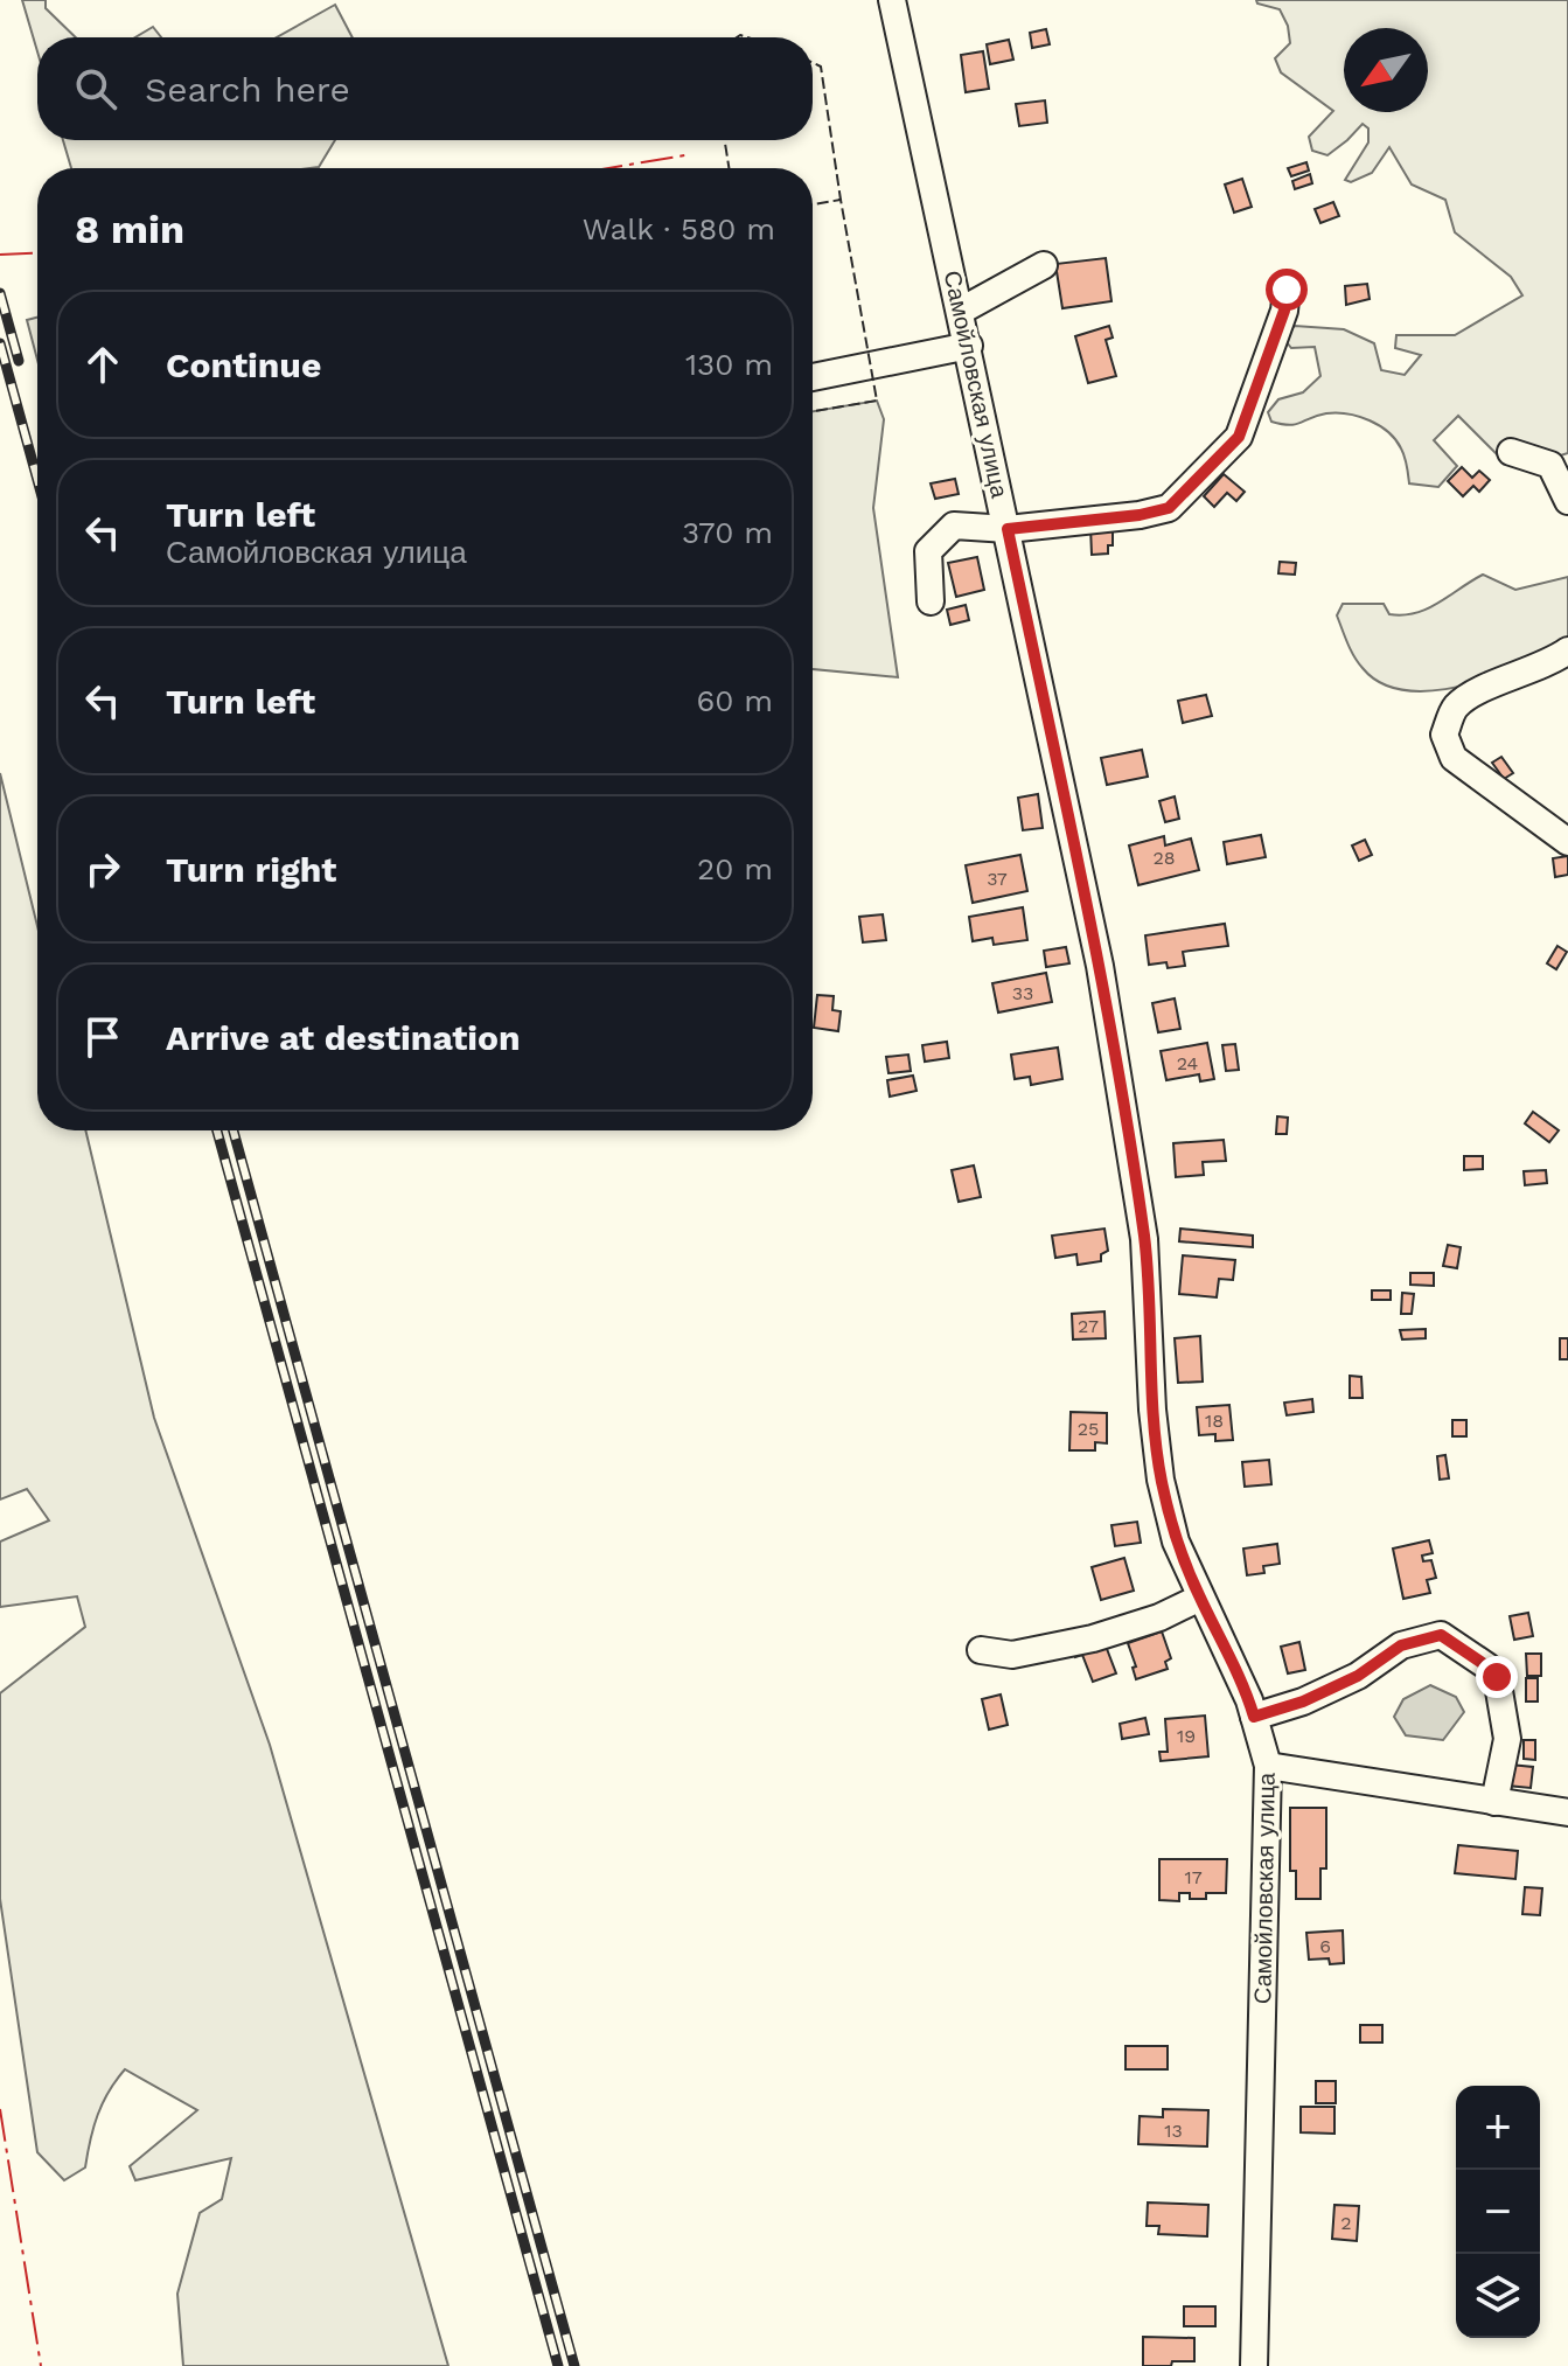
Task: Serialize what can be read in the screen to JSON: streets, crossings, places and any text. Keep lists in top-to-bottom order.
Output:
{
  "streets": {
    "street": ["Самойловская улица"]
  },
  "house_numbers": [
    "28",
    "37",
    "33",
    "24",
    "27",
    "18",
    "25",
    "19",
    "17",
    "6",
    "13",
    "2"
  ],
  "north": "bottom left",
  "page": {
    "search": "Search here",
    "heading": ["8 min", "Walk · 580 m"],
    "list": [
      ["Continue", "130 m"],
      ["Turn left", "Самойловская улица", "370 m"],
      ["Turn left", "60 m"],
      ["Turn right", "20 m"],
      "Arrive at destination"
    ],
    "map_buttons": ["+", "−"]
  }
}
